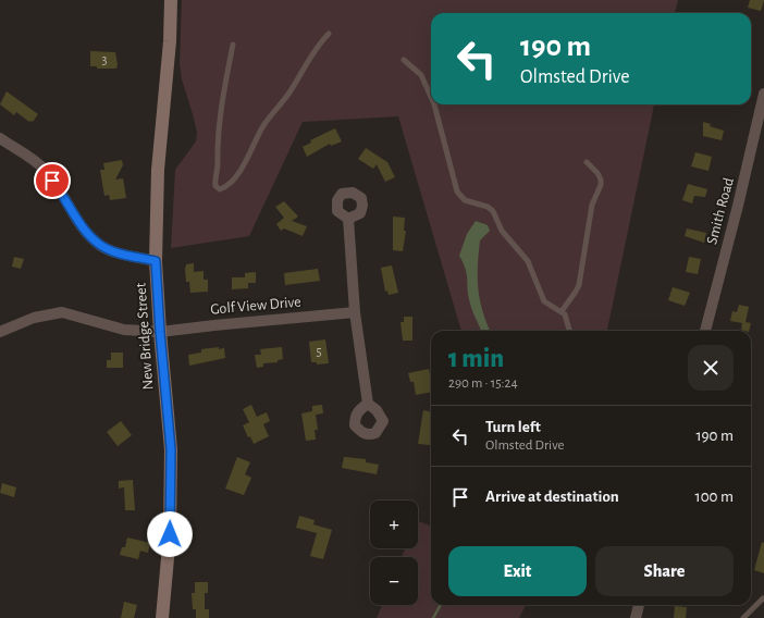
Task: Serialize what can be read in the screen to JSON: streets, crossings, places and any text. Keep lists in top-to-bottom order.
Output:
{
  "streets": {
    "street": ["Smith Road", "Golf View Drive", "New Bridge Street"]
  },
  "crossings": [
    ["Golf View Drive", "New Bridge Street"]
  ],
  "house_numbers": ["3", "5"],
  "page": {
    "turn": ["190 m", "Olmsted Drive"],
    "heading": ["1 min", "290 m · 15:24"],
    "list": [
      {
        "name": "Turn left",
        "note": "Olmsted Drive",
        "value": "190 m"
      },
      {
        "name": "Arrive at destination",
        "value": "100 m"
      }
    ],
    "map_buttons": ["+", "−"],
    "buttons": ["Exit", "Share"]
  }
}
